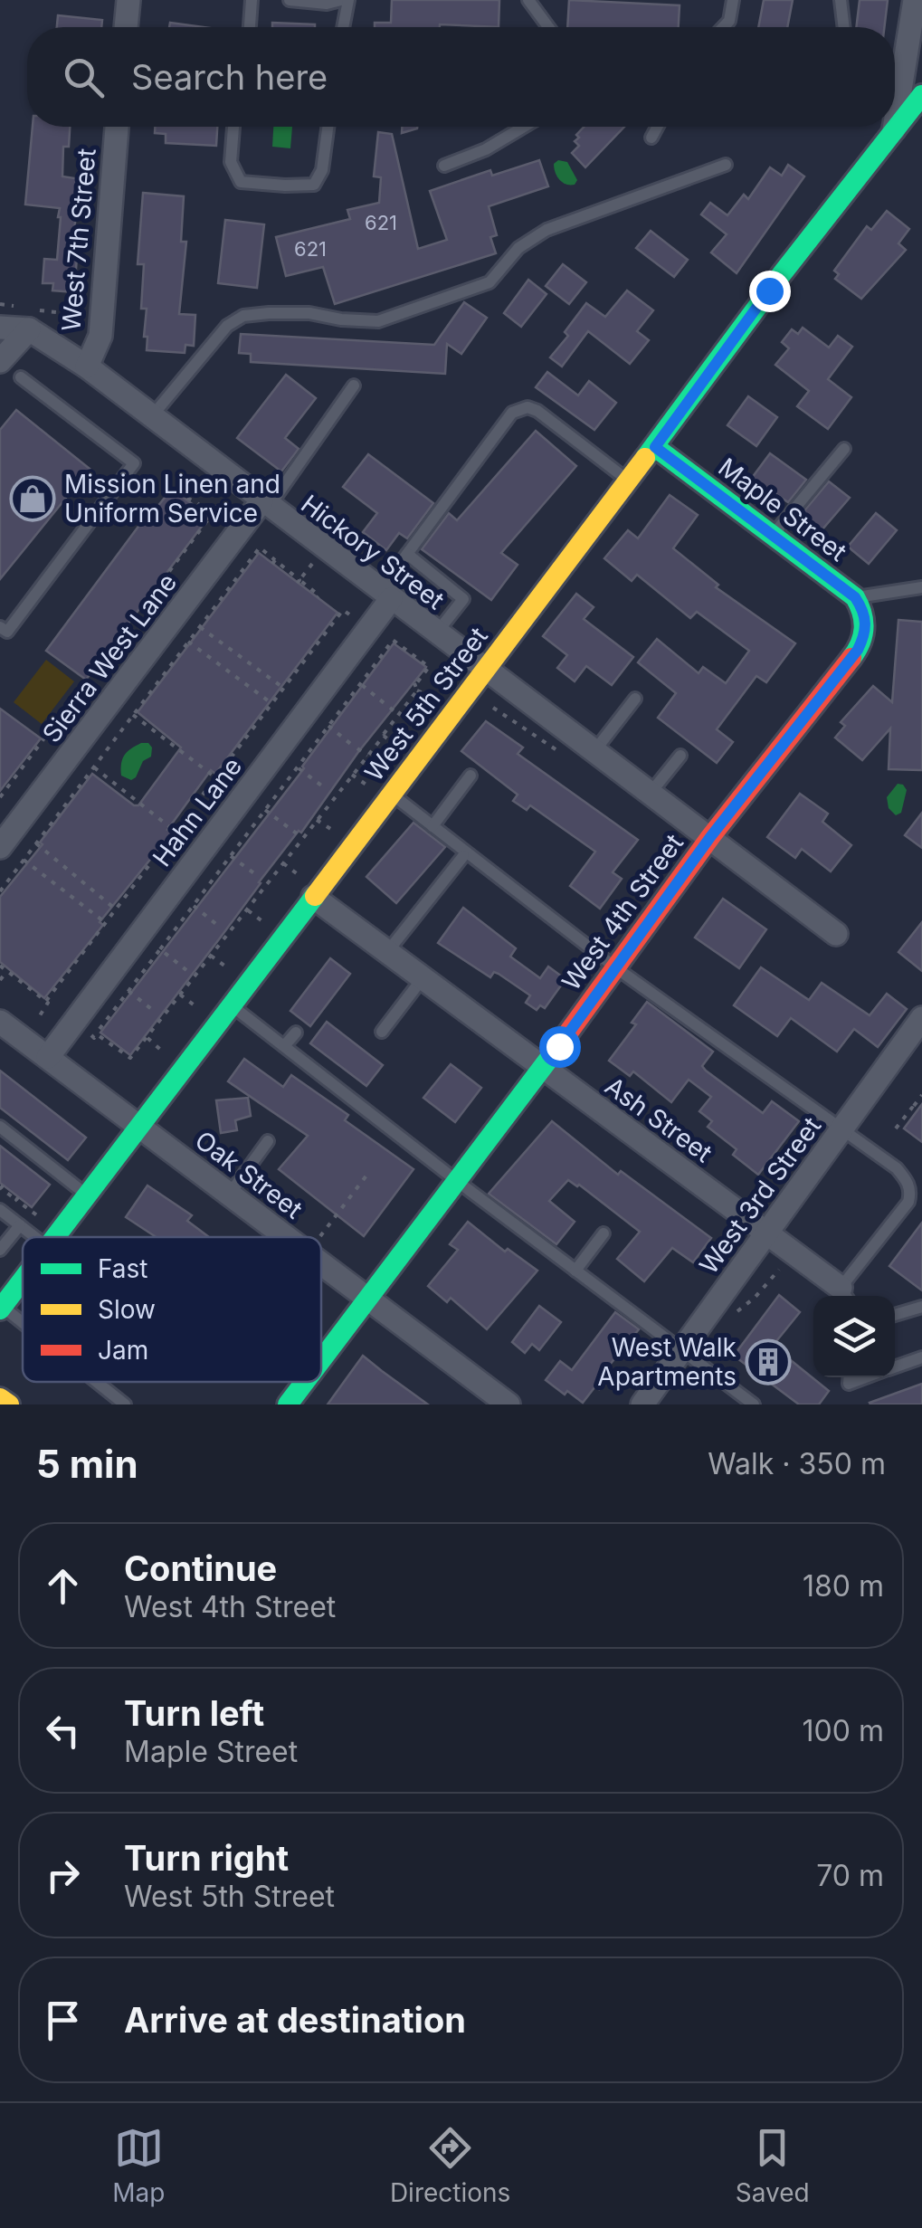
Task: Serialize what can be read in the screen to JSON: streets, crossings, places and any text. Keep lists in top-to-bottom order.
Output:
{
  "streets": {
    "street": [
      "West 7th Street",
      "Maple Street",
      "Hickory Street",
      "Sierra West Lane",
      "West 5th Street",
      "Hahn Lane",
      "West 4th Street",
      "Ash Street",
      "Oak Street",
      "West 3rd Street"
    ]
  },
  "crossings": [
    ["West 7th Street", "Hickory Street"],
    ["Maple Street", "West 5th Street"],
    ["Maple Street", "West 4th Street"],
    ["Hickory Street", "Sierra West Lane"],
    ["Hickory Street", "West 5th Street"],
    ["Hickory Street", "Hahn Lane"],
    ["Hickory Street", "West 4th Street"],
    ["West 5th Street", "Ash Street"],
    ["West 5th Street", "Oak Street"],
    ["Hahn Lane", "Oak Street"],
    ["West 4th Street", "Ash Street"],
    ["West 4th Street", "Oak Street"],
    ["Ash Street", "West 3rd Street"]
  ],
  "places": {
    "shop": ["Mission Linen and Uniform Service"],
    "building": ["West Walk Apartments"]
  },
  "house_numbers": ["621", "621"],
  "legend": ["Fast", "Slow", "Jam"],
  "page": {
    "search": "Search here",
    "heading": ["5 min", "Walk · 350 m"],
    "list": [
      ["Continue", "West 4th Street", "180 m"],
      ["Turn left", "Maple Street", "100 m"],
      ["Turn right", "West 5th Street", "70 m"],
      "Arrive at destination"
    ],
    "nav": ["Map", "Directions", "Saved"]
  }
}
